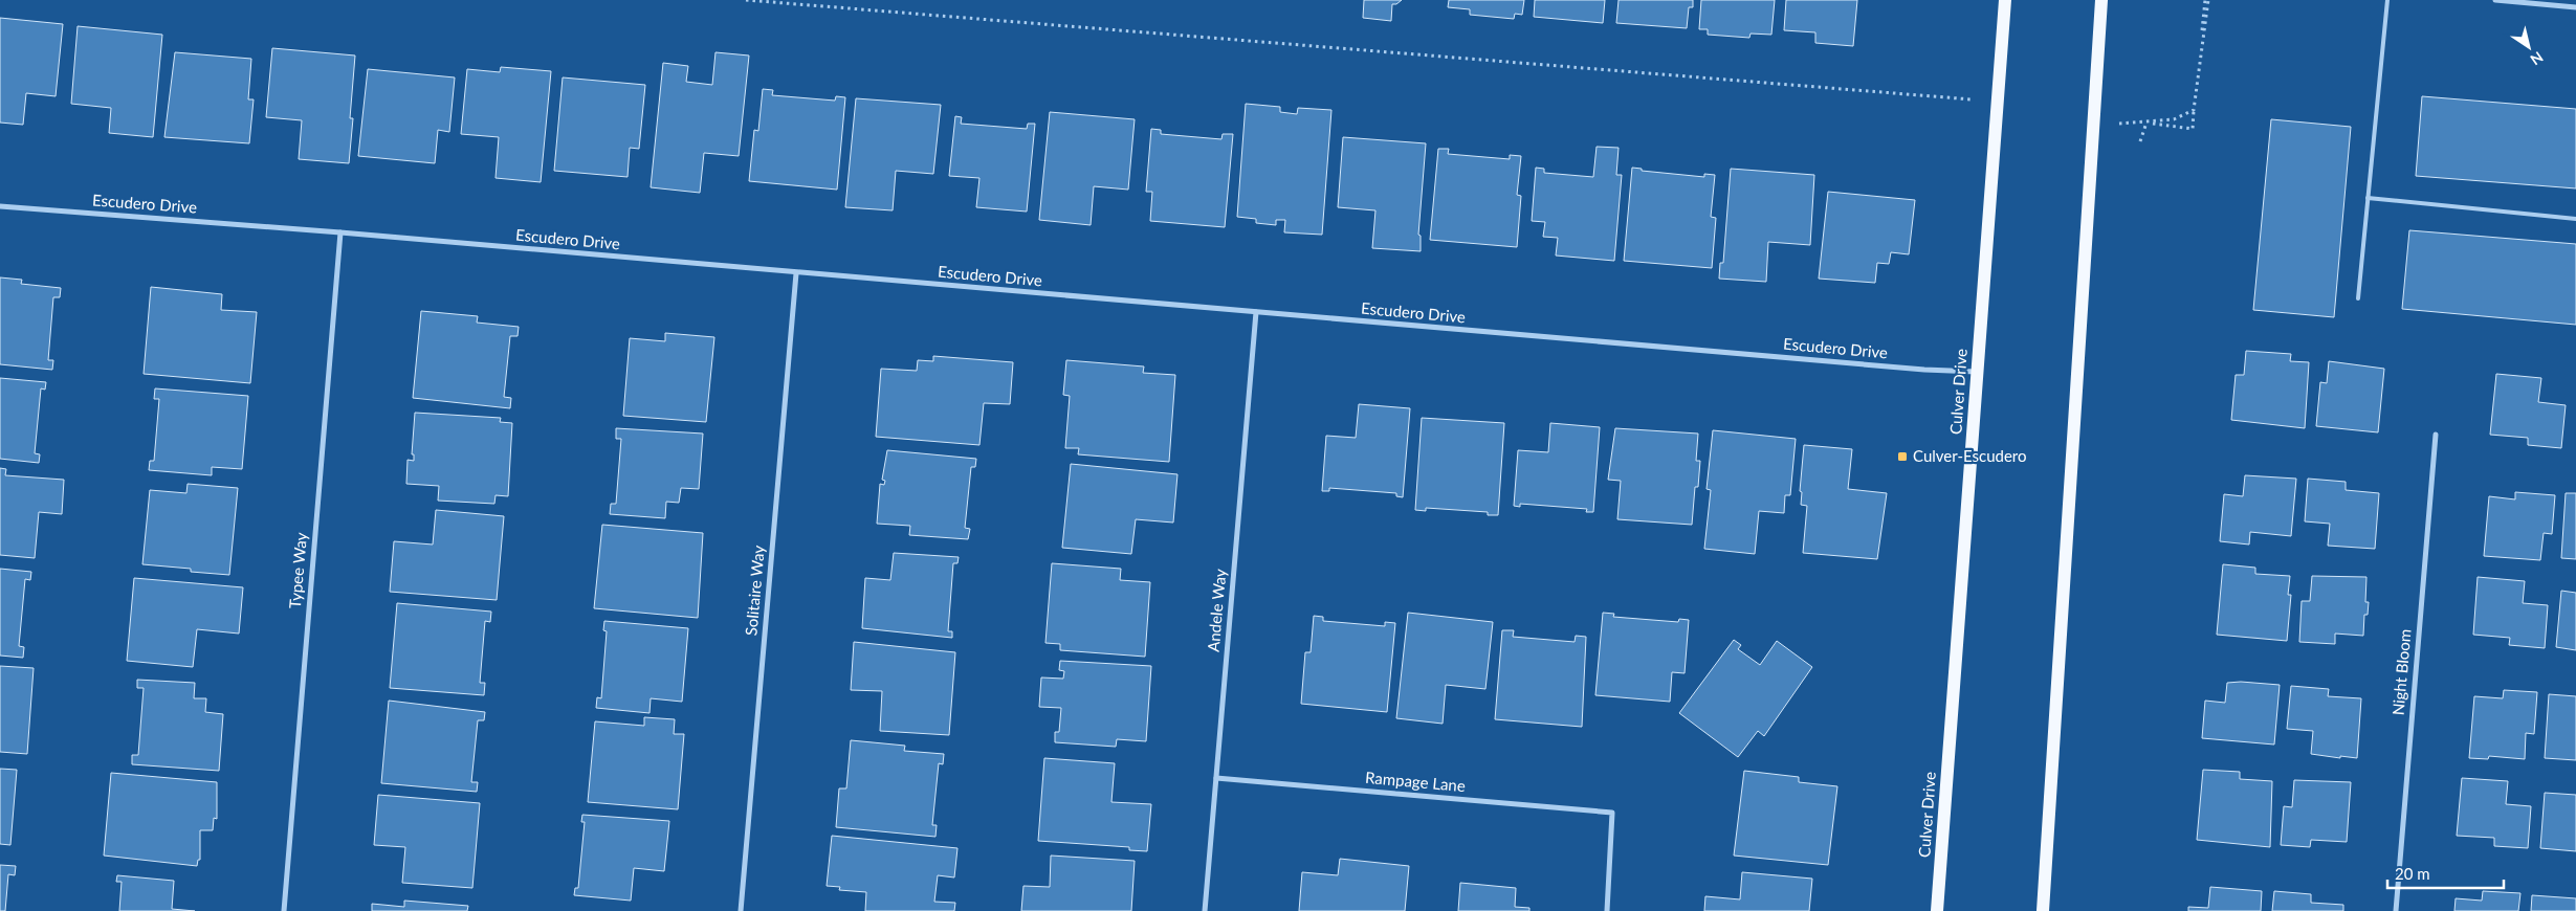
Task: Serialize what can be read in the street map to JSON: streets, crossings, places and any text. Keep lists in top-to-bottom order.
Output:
{
  "streets": {
    "main road": ["Culver Drive"],
    "street": [
      "Escudero Drive",
      "Typee Way",
      "Solitaire Way",
      "Andele Way",
      "Night Bloom",
      "Rampage Lane"
    ]
  },
  "crossings": [
    ["Escudero Drive", "Culver Drive"],
    ["Escudero Drive", "Typee Way"],
    ["Escudero Drive", "Solitaire Way"],
    ["Escudero Drive", "Andele Way"],
    ["Andele Way", "Rampage Lane"]
  ],
  "places": {
    "transit": ["Culver-Escudero"]
  },
  "scale_bar": "20 m",
  "north": "bottom right"
}
